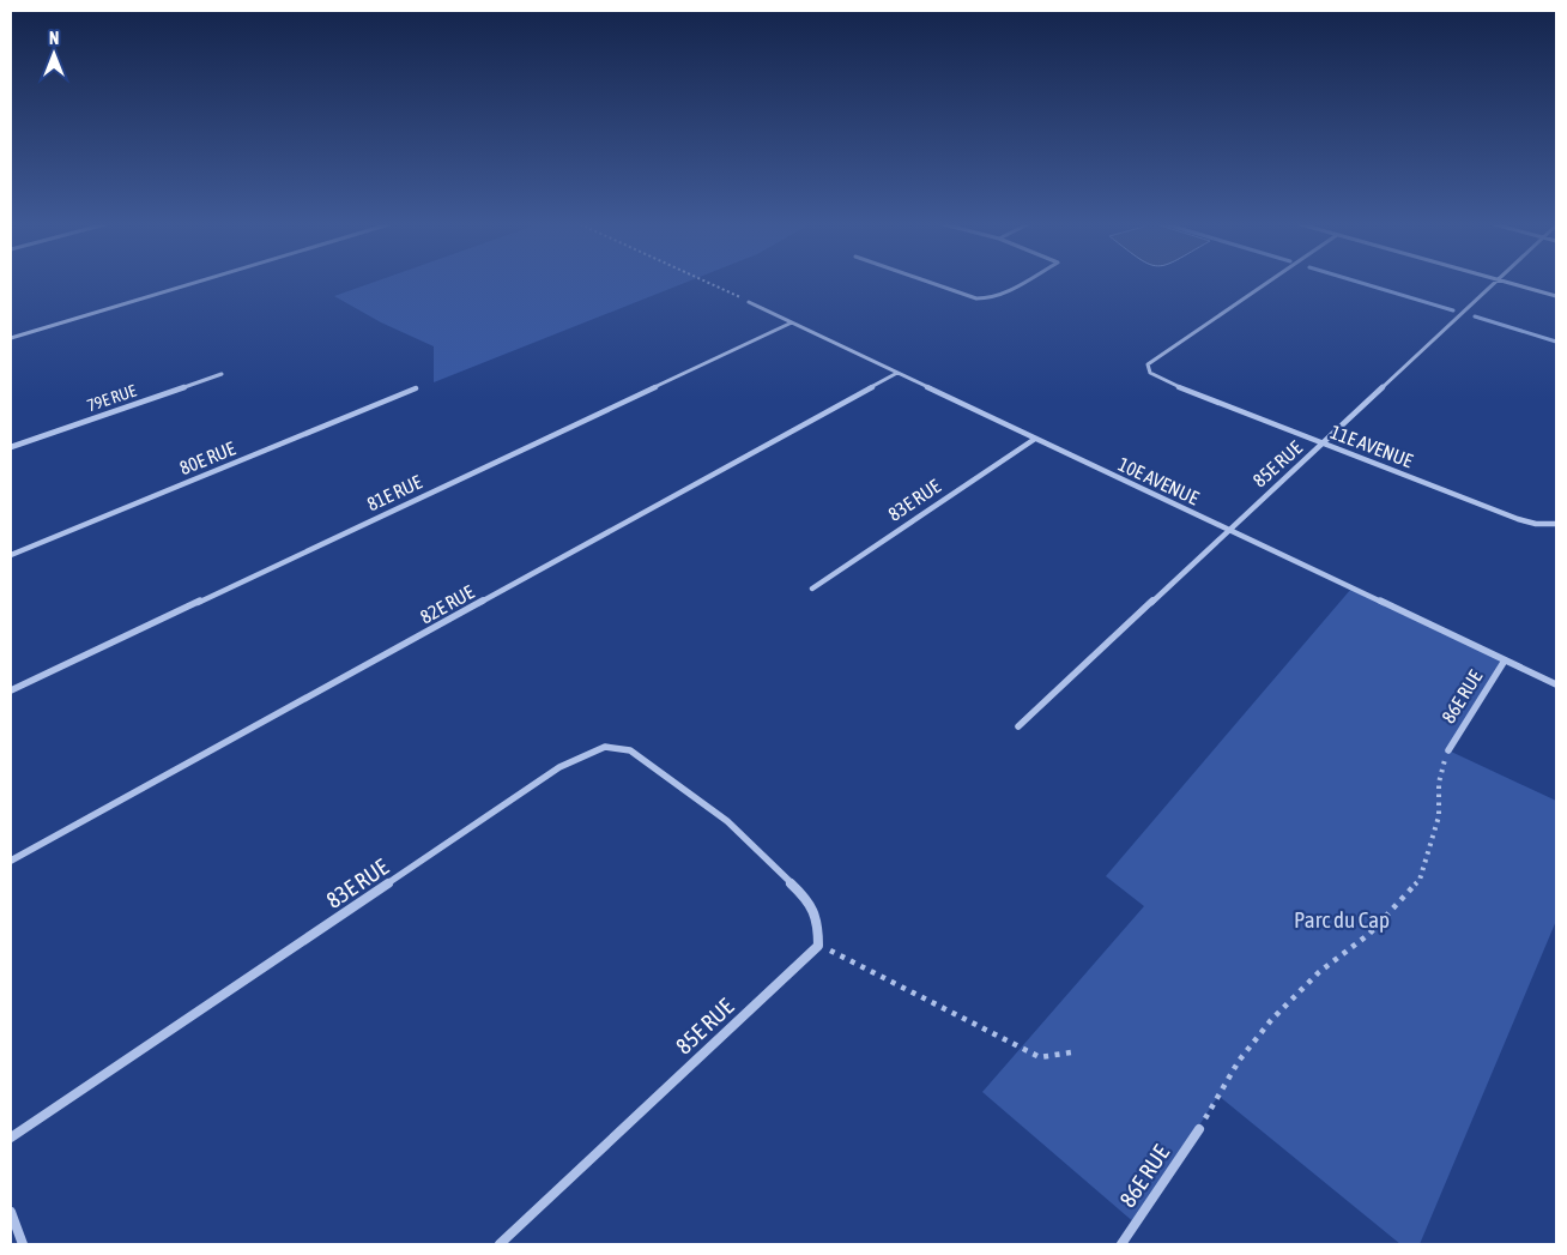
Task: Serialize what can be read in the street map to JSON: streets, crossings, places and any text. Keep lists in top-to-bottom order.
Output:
{
  "streets": {
    "street": [
      "79E RUE",
      "11E AVENUE",
      "80E RUE",
      "85E RUE",
      "10E AVENUE",
      "81E RUE",
      "83E RUE",
      "82E RUE",
      "86E RUE"
    ]
  },
  "crossings": [
    ["11E AVENUE", "85E RUE"],
    ["85E RUE", "10E AVENUE"],
    ["85E RUE", "83E RUE"],
    ["10E AVENUE", "81E RUE"],
    ["10E AVENUE", "83E RUE"],
    ["10E AVENUE", "82E RUE"],
    ["10E AVENUE", "86E RUE"]
  ],
  "parks": ["Parc du Cap"],
  "north": "top"
}
